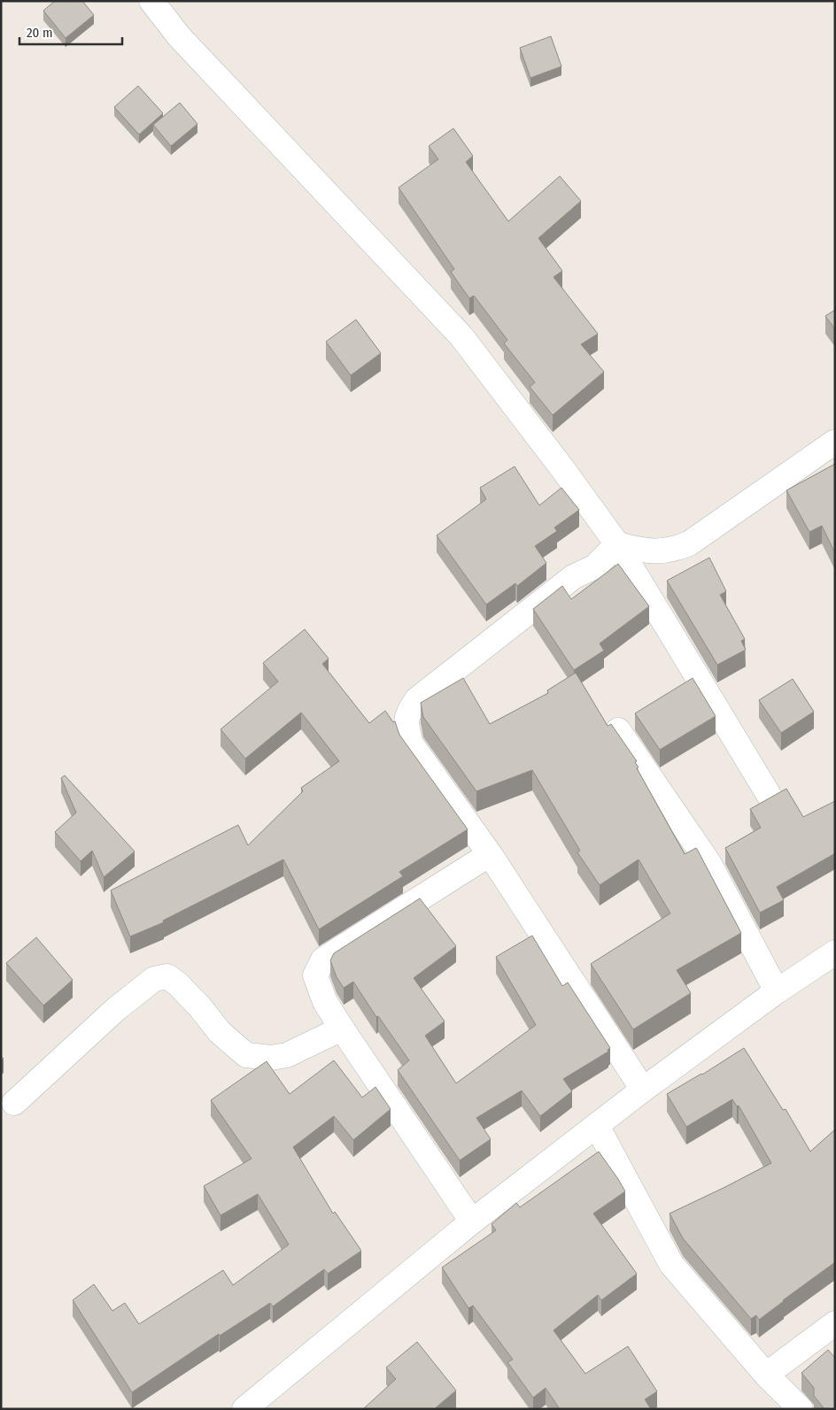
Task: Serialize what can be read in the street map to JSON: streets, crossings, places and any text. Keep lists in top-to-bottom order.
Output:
{
  "scale_bar": "20 m"
}
